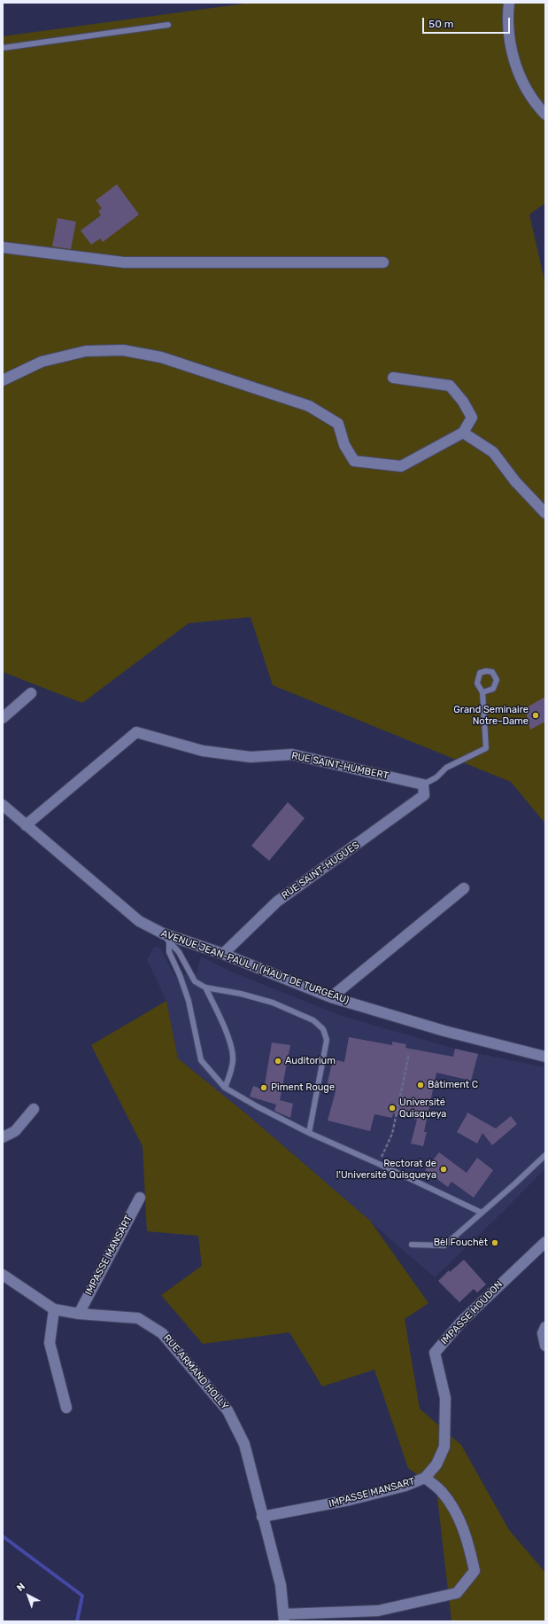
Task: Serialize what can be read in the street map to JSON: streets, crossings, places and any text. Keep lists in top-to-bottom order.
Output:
{
  "streets": {
    "street": [
      "RUE SAINT-HUMBERT",
      "RUE SAINT-HUGUES",
      "AVENUE JEAN-PAUL II (HAUT DE TURGEAU)",
      "IMPASSE MANSART",
      "IMPASSE HOUDON",
      "RUE ARMAND HOLLY"
    ]
  },
  "crossings": [
    ["RUE SAINT-HUMBERT", "RUE SAINT-HUGUES"],
    ["RUE SAINT-HUMBERT", "AVENUE JEAN-PAUL II (HAUT DE TURGEAU)"],
    ["RUE SAINT-HUGUES", "AVENUE JEAN-PAUL II (HAUT DE TURGEAU)"],
    ["IMPASSE MANSART", "IMPASSE HOUDON"],
    ["IMPASSE MANSART", "RUE ARMAND HOLLY"]
  ],
  "places": [
    "Grand Seminaire Notre-Dame",
    "Auditorium",
    "Bâtiment C",
    "Piment Rouge",
    "Université Quisqueya",
    "Rectorat de l'Université Quisqueya",
    "Bèl Fouchèt"
  ],
  "scale_bar": "50 m",
  "north": "top left"
}
